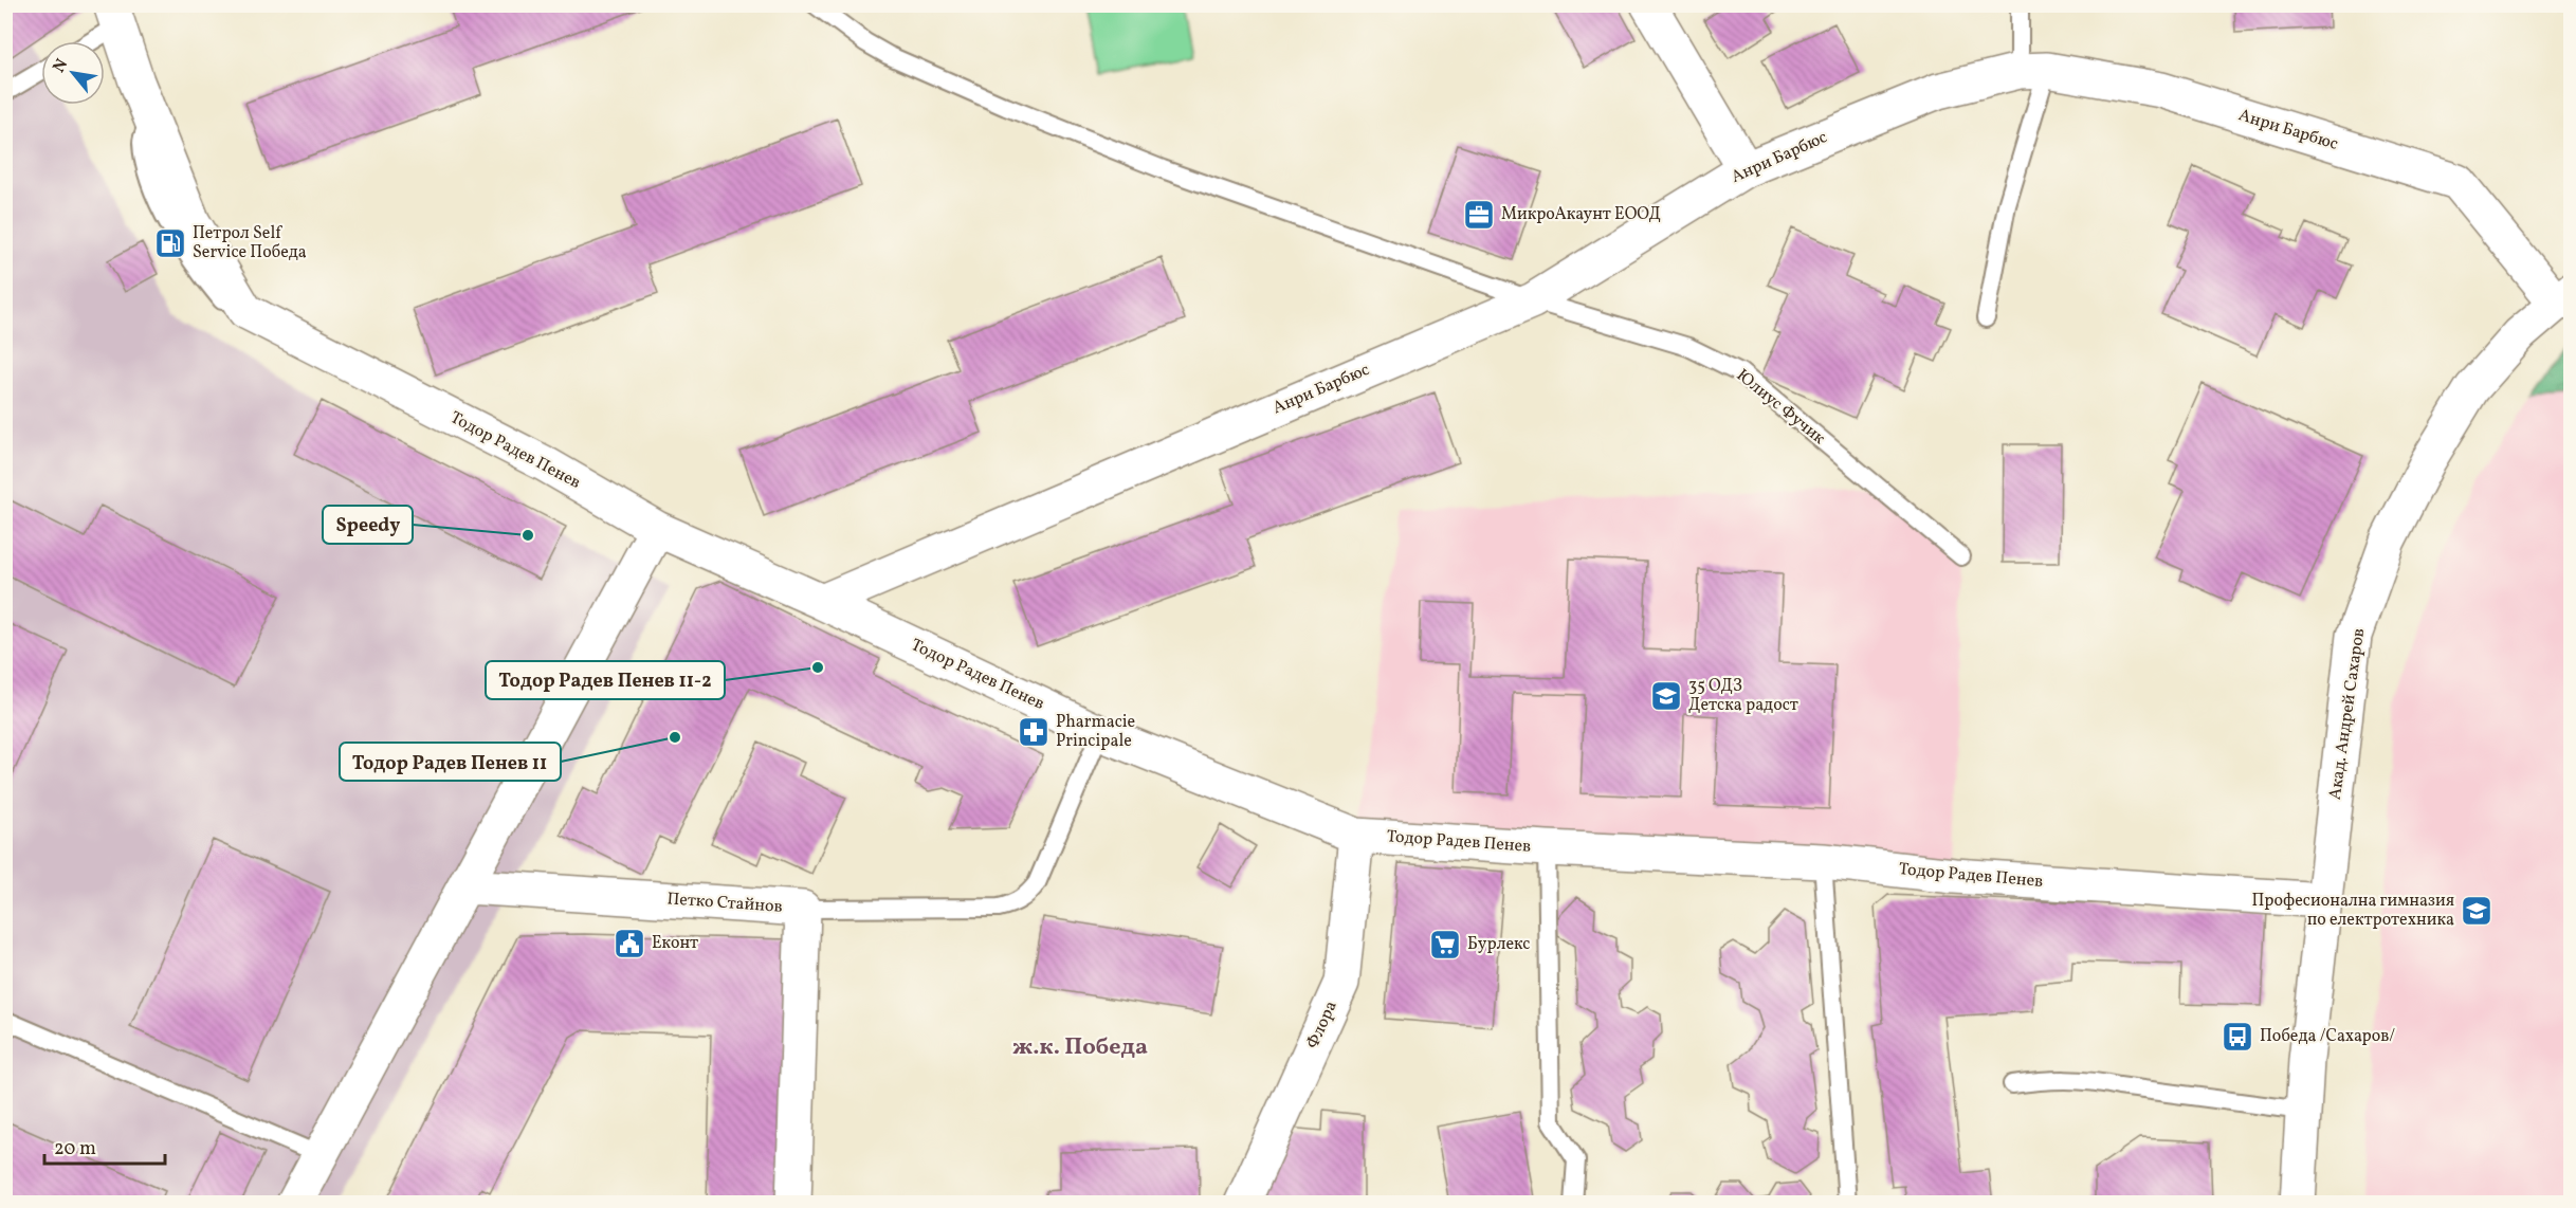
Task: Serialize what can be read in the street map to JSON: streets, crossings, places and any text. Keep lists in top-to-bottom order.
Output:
{
  "streets": {
    "street": [
      "Анри Барбюс",
      "Тодор Радев Пенев",
      "Акад. Андрей Сахаров",
      "Петко Стайнов",
      "Флора"
    ],
    "lane": ["Юлиус Фучик"]
  },
  "crossings": [
    ["Анри Барбюс", "Юлиус Фучик"],
    ["Анри Барбюс", "Тодор Радев Пенев"],
    ["Анри Барбюс", "Акад. Андрей Сахаров"],
    ["Тодор Радев Пенев", "Акад. Андрей Сахаров"],
    ["Тодор Радев Пенев", "Флора"]
  ],
  "districts": ["ж.к. Победа"],
  "places": {
    "office": ["МикроАкаунт ЕООД"],
    "fuel station": ["Петрол Self Service Победа"],
    "other": ["Speedy", "Тодор Радев Пенев 11-2", "Тодор Радев Пенев 11"],
    "school or university": ["35 ОДЗ Детска радост", "Професионална гимназия по електротехника"],
    "pharmacy": ["Pharmacie Principale"],
    "public building": ["Еконт"],
    "supermarket": ["Бурлекс"],
    "bus stop": ["Победа /Сахаров/"]
  },
  "scale_bar": "20 m",
  "north": "top left"
}
